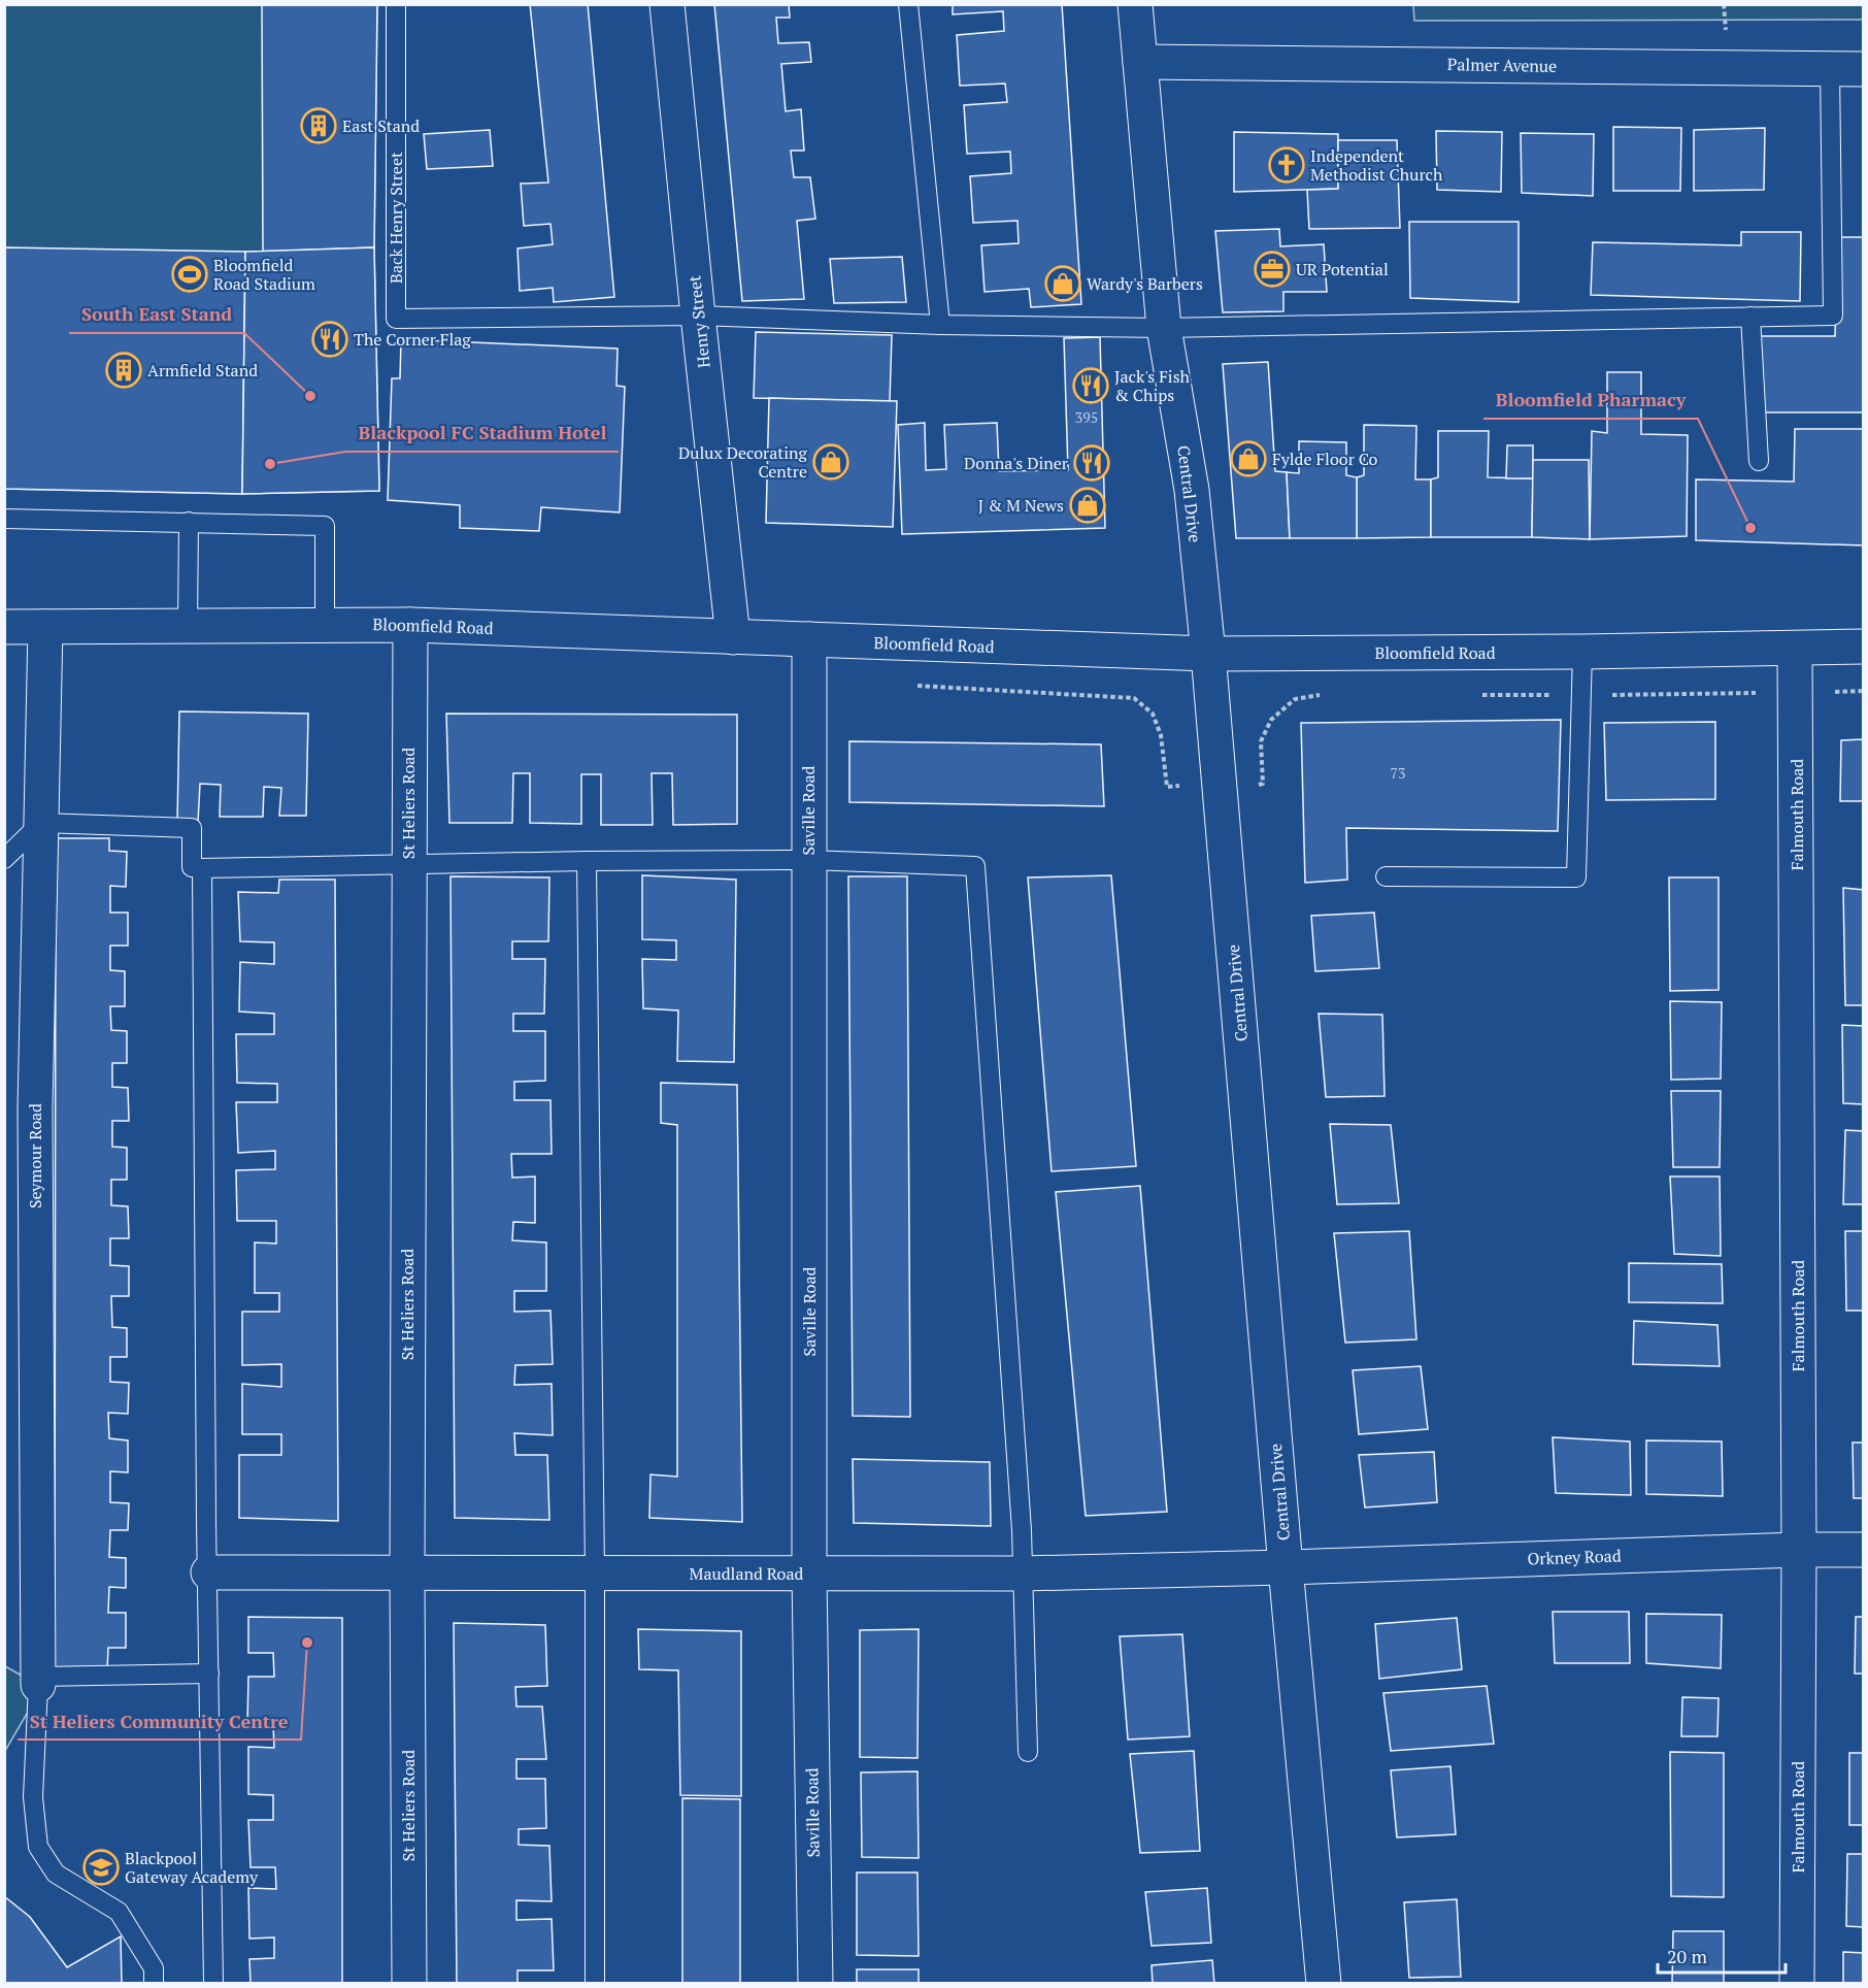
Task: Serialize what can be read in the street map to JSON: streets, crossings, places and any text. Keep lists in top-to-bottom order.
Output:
{
  "streets": {
    "street": [
      "Palmer Avenue",
      "Henry Street",
      "Central Drive",
      "Bloomfield Road",
      "St Heliers Road",
      "Saville Road",
      "Falmouth Road",
      "Seymour Road",
      "Orkney Road",
      "Maudland Road"
    ],
    "lane": ["Back Henry Street"]
  },
  "crossings": [
    ["Palmer Avenue", "Central Drive"],
    ["Back Henry Street", "Henry Street"],
    ["Henry Street", "Bloomfield Road"],
    ["Central Drive", "Bloomfield Road"],
    ["Central Drive", "Orkney Road"],
    ["Central Drive", "Maudland Road"],
    ["Bloomfield Road", "St Heliers Road"],
    ["Bloomfield Road", "Saville Road"],
    ["Bloomfield Road", "Falmouth Road"],
    ["Bloomfield Road", "Seymour Road"],
    ["St Heliers Road", "Maudland Road"],
    ["Saville Road", "Maudland Road"],
    ["Falmouth Road", "Orkney Road"],
    ["Orkney Road", "Maudland Road"]
  ],
  "places": {
    "building": ["East Stand", "Armfield Stand"],
    "church": ["Independent Methodist Church"],
    "office": ["UR Potential"],
    "sports": ["Bloomfield Road Stadium"],
    "shop": [
      "Wardy's Barbers",
      "Fylde Floor Co",
      "Dulux Decorating Centre",
      "J & M News"
    ],
    "restaurant": ["The Corner Flag", "Jack's Fish & Chips", "Donna's Diner"],
    "other": [
      "South East Stand",
      "Blackpool FC Stadium Hotel",
      "Bloomfield Pharmacy",
      "St Heliers Community Centre"
    ],
    "school or university": ["Blackpool Gateway Academy"]
  },
  "house_numbers": ["395", "73"],
  "scale_bar": "20 m"
}
